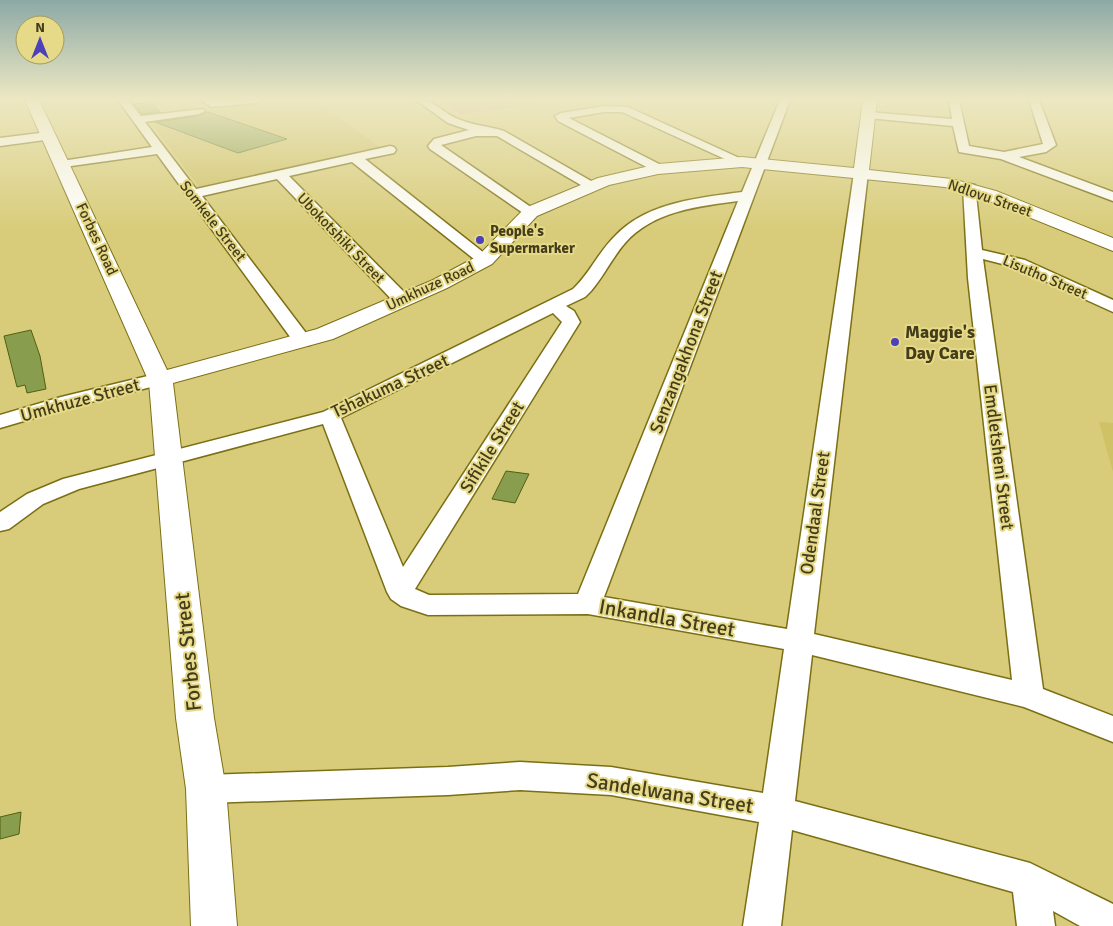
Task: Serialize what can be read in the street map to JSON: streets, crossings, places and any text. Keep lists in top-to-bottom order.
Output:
{
  "streets": {
    "street": [
      "Ndlovu Street",
      "Somkele Street",
      "Ubokotshiki Street",
      "Forbes Road",
      "Lisutho Street",
      "Umkhuze Road",
      "Senzangakhona Street",
      "Tshakuma Street",
      "Umkhuze Street",
      "Sifikile Street",
      "Emdletsheni Street",
      "Odendaal Street",
      "Inkandla Street",
      "Forbes Street",
      "Sandelwana Street"
    ]
  },
  "crossings": [
    ["Ndlovu Street", "Umkhuze Road"],
    ["Ndlovu Street", "Emdletsheni Street"],
    ["Ndlovu Street", "Odendaal Street"],
    ["Somkele Street", "Umkhuze Road"],
    ["Ubokotshiki Street", "Umkhuze Road"],
    ["Forbes Road", "Umkhuze Road"],
    ["Forbes Road", "Umkhuze Street"],
    ["Forbes Road", "Forbes Street"],
    ["Lisutho Street", "Emdletsheni Street"],
    ["Umkhuze Road", "Senzangakhona Street"],
    ["Umkhuze Road", "Umkhuze Street"],
    ["Umkhuze Road", "Odendaal Street"],
    ["Umkhuze Road", "Forbes Street"],
    ["Senzangakhona Street", "Tshakuma Street"],
    ["Senzangakhona Street", "Inkandla Street"],
    ["Tshakuma Street", "Sifikile Street"],
    ["Tshakuma Street", "Forbes Street"],
    ["Umkhuze Street", "Forbes Street"],
    ["Sifikile Street", "Inkandla Street"],
    ["Emdletsheni Street", "Inkandla Street"],
    ["Odendaal Street", "Inkandla Street"],
    ["Odendaal Street", "Sandelwana Street"],
    ["Forbes Street", "Sandelwana Street"]
  ],
  "places": ["People's Supermarker", "Maggie's Day Care"],
  "north": "top"
}
